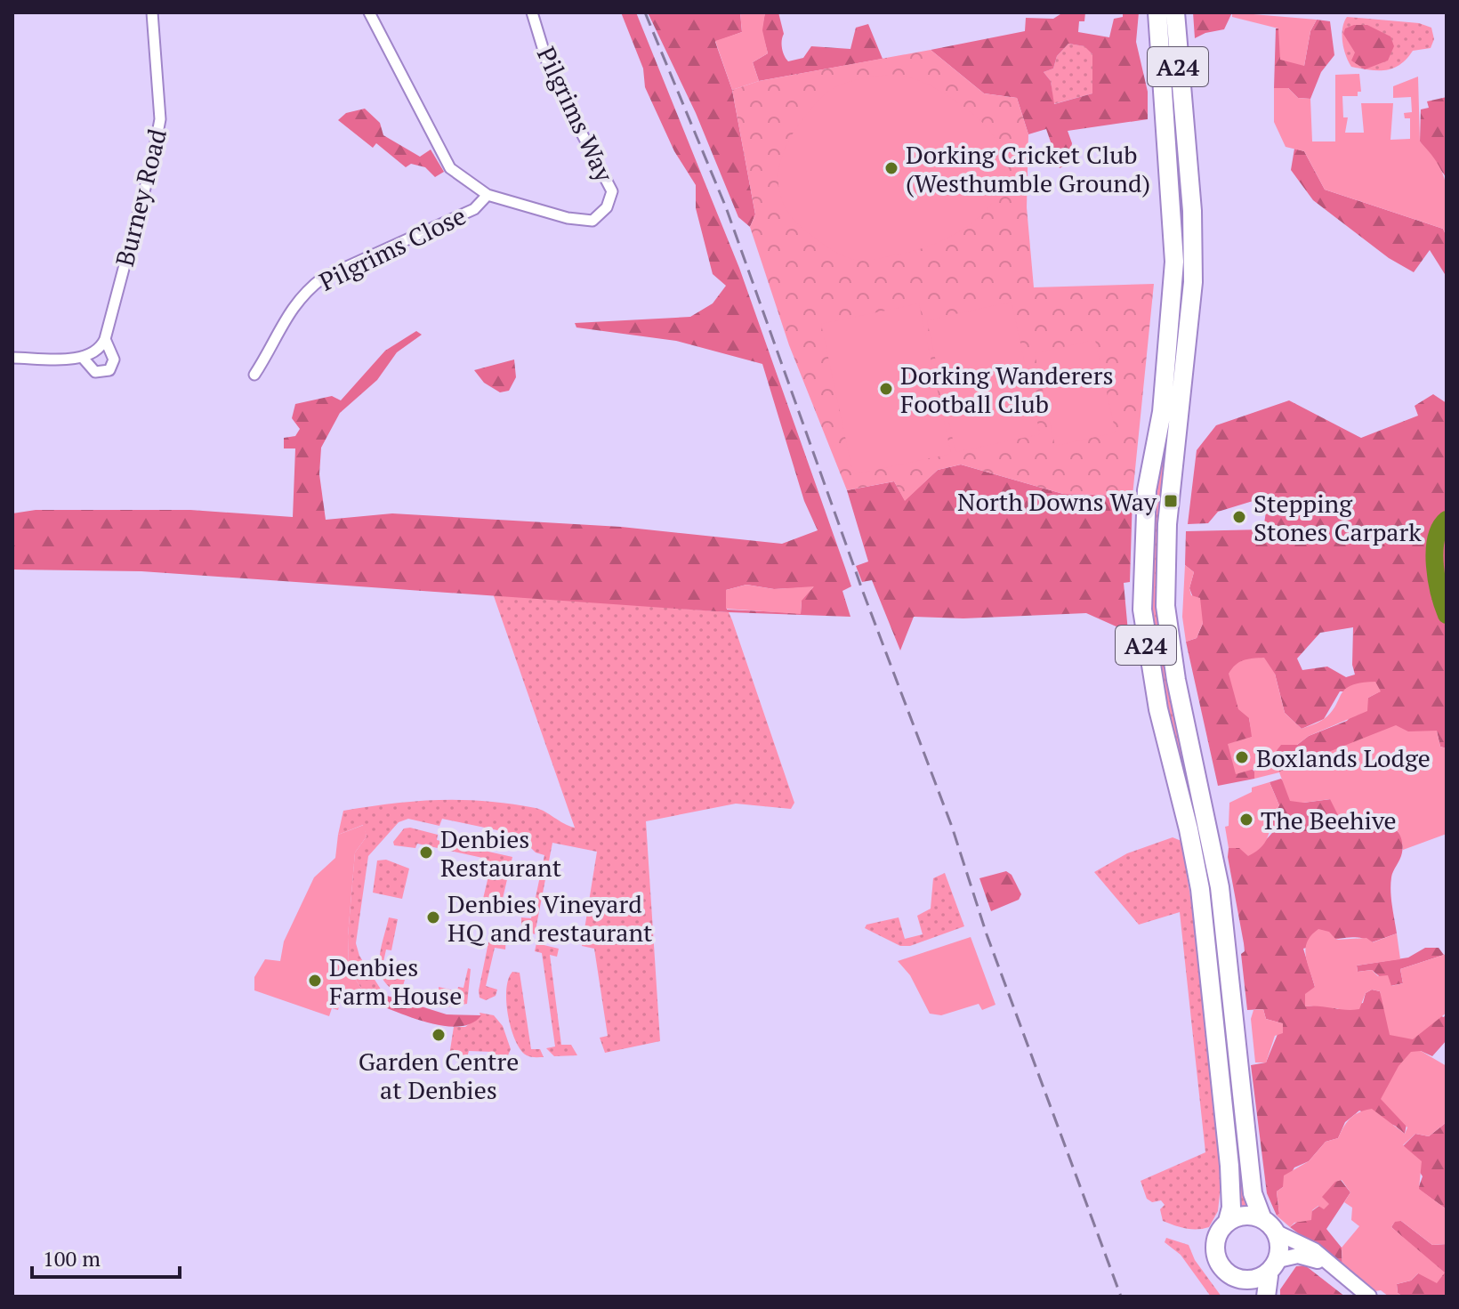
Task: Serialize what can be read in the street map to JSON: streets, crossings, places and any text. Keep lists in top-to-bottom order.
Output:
{
  "streets": {
    "highway": ["A24"],
    "street": ["Pilgrims Way", "Burney Road", "Pilgrims Close"]
  },
  "crossings": [
    ["Pilgrims Way", "Pilgrims Close"]
  ],
  "places": {
    "other": [
      "Dorking Cricket Club (Westhumble Ground)",
      "Dorking Wanderers Football Club",
      "Stepping Stones Carpark",
      "Boxlands Lodge",
      "The Beehive",
      "Denbies Restaurant",
      "Denbies Vineyard HQ and restaurant",
      "Denbies Farm House",
      "Garden Centre at Denbies"
    ],
    "transit": ["North Downs Way"]
  },
  "scale_bar": "100 m"
}
